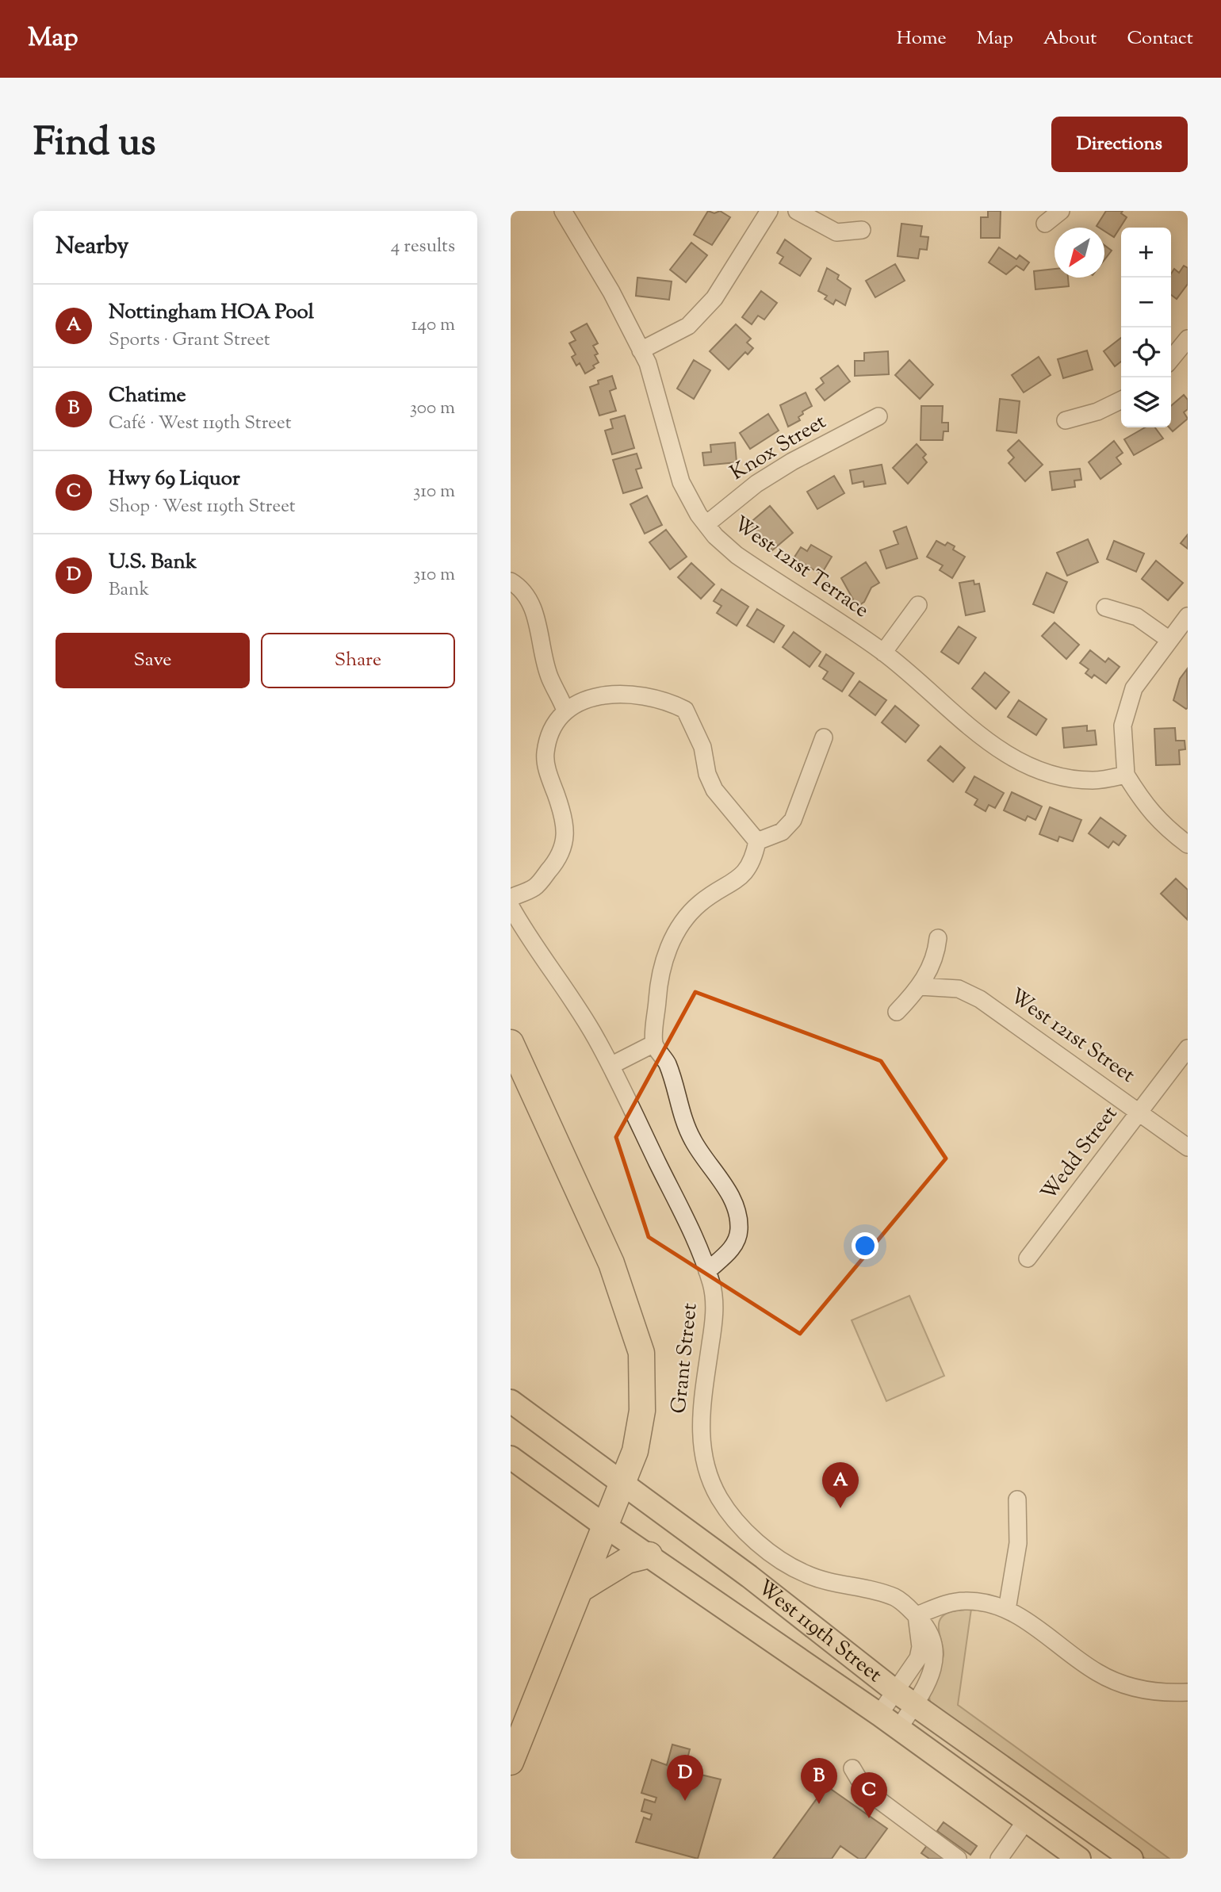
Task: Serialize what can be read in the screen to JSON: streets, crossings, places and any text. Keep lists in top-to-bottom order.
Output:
{
  "streets": {
    "main road": ["West 119th Street"],
    "street": [
      "Knox Street",
      "West 121st Terrace",
      "West 121st Street",
      "Wedd Street",
      "Grant Street"
    ]
  },
  "crossings": [
    ["Knox Street", "West 121st Terrace"],
    ["West 121st Street", "Wedd Street"],
    ["Grant Street", "West 119th Street"]
  ],
  "north": "bottom left",
  "page": {
    "header": "Map",
    "nav": [
      "Home",
      "Map",
      "About",
      "Contact"
    ],
    "title": "Find us",
    "buttons": [
      "Directions",
      ["Save", "Share"]
    ],
    "heading": ["Nearby", "4 results"],
    "map_buttons": ["+", "−"],
    "list": [
      {
        "mark": "A",
        "name": "Nottingham HOA Pool",
        "note": "Sports · Grant Street",
        "value": "140 m"
      },
      {
        "mark": "B",
        "name": "Chatime",
        "note": "Café · West 119th Street",
        "value": "300 m"
      },
      {
        "mark": "C",
        "name": "Hwy 69 Liquor",
        "note": "Shop · West 119th Street",
        "value": "310 m"
      },
      {
        "mark": "D",
        "name": "U.S. Bank",
        "note": "Bank",
        "value": "310 m"
      }
    ],
    "pins": [
      "A",
      "D",
      "B",
      "C"
    ]
  }
}
